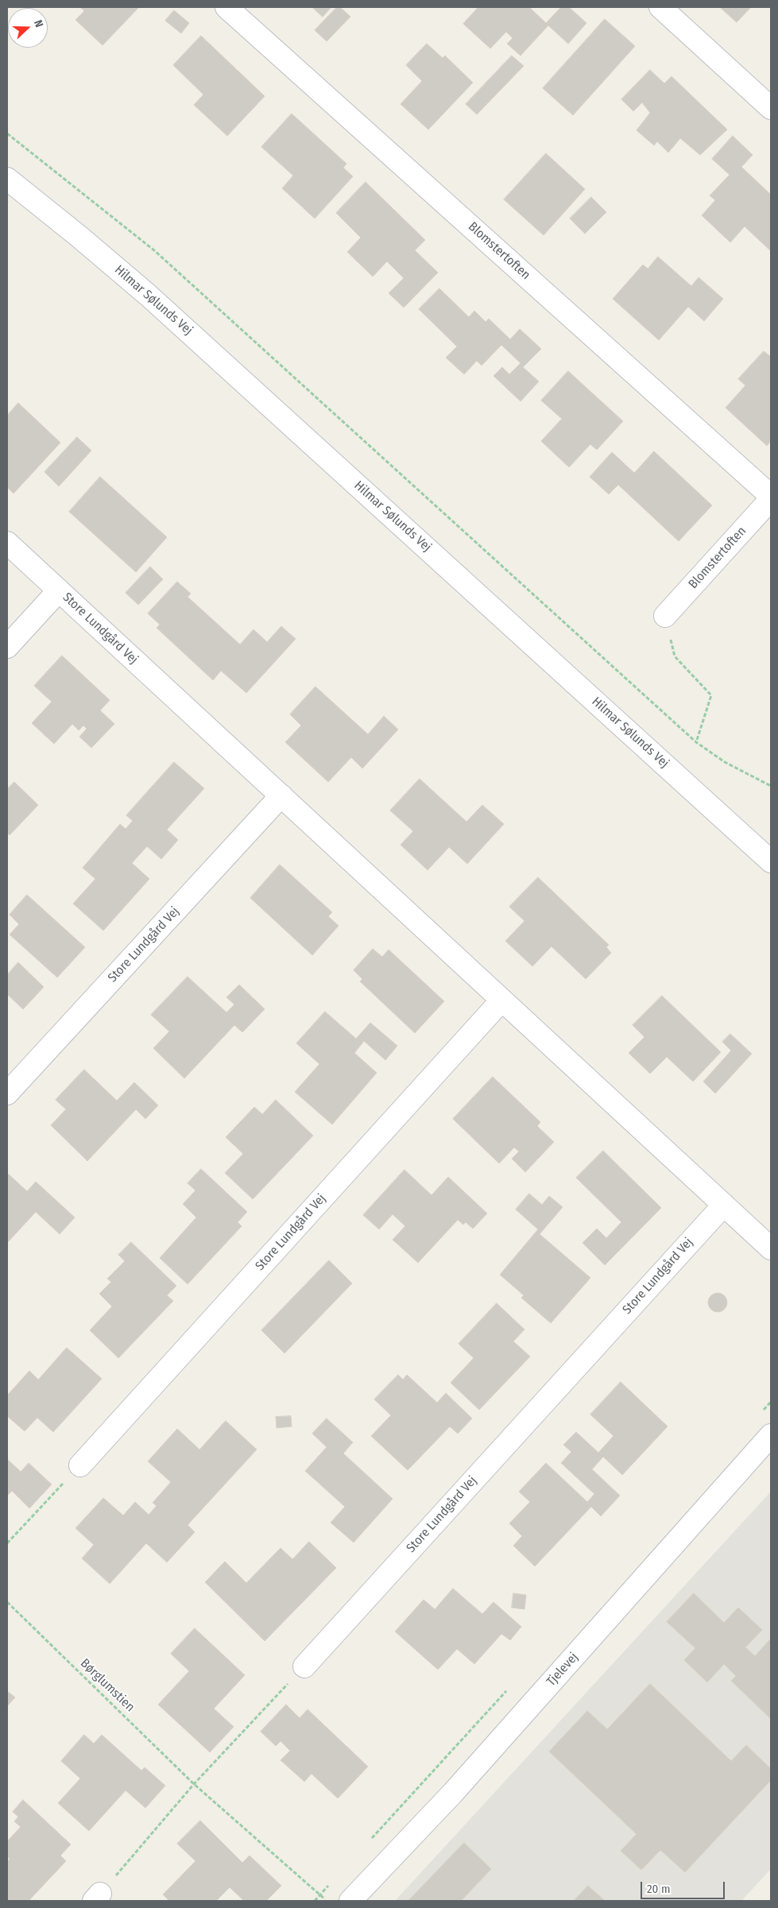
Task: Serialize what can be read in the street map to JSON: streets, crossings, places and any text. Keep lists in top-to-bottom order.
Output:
{
  "streets": {
    "street": [
      "Blomstertoften",
      "Hilmar Sølunds Vej",
      "Store Lundgård Vej",
      "Tjelevej"
    ],
    "path": ["Børglumstien"]
  },
  "scale_bar": "20 m",
  "north": "right"
}
